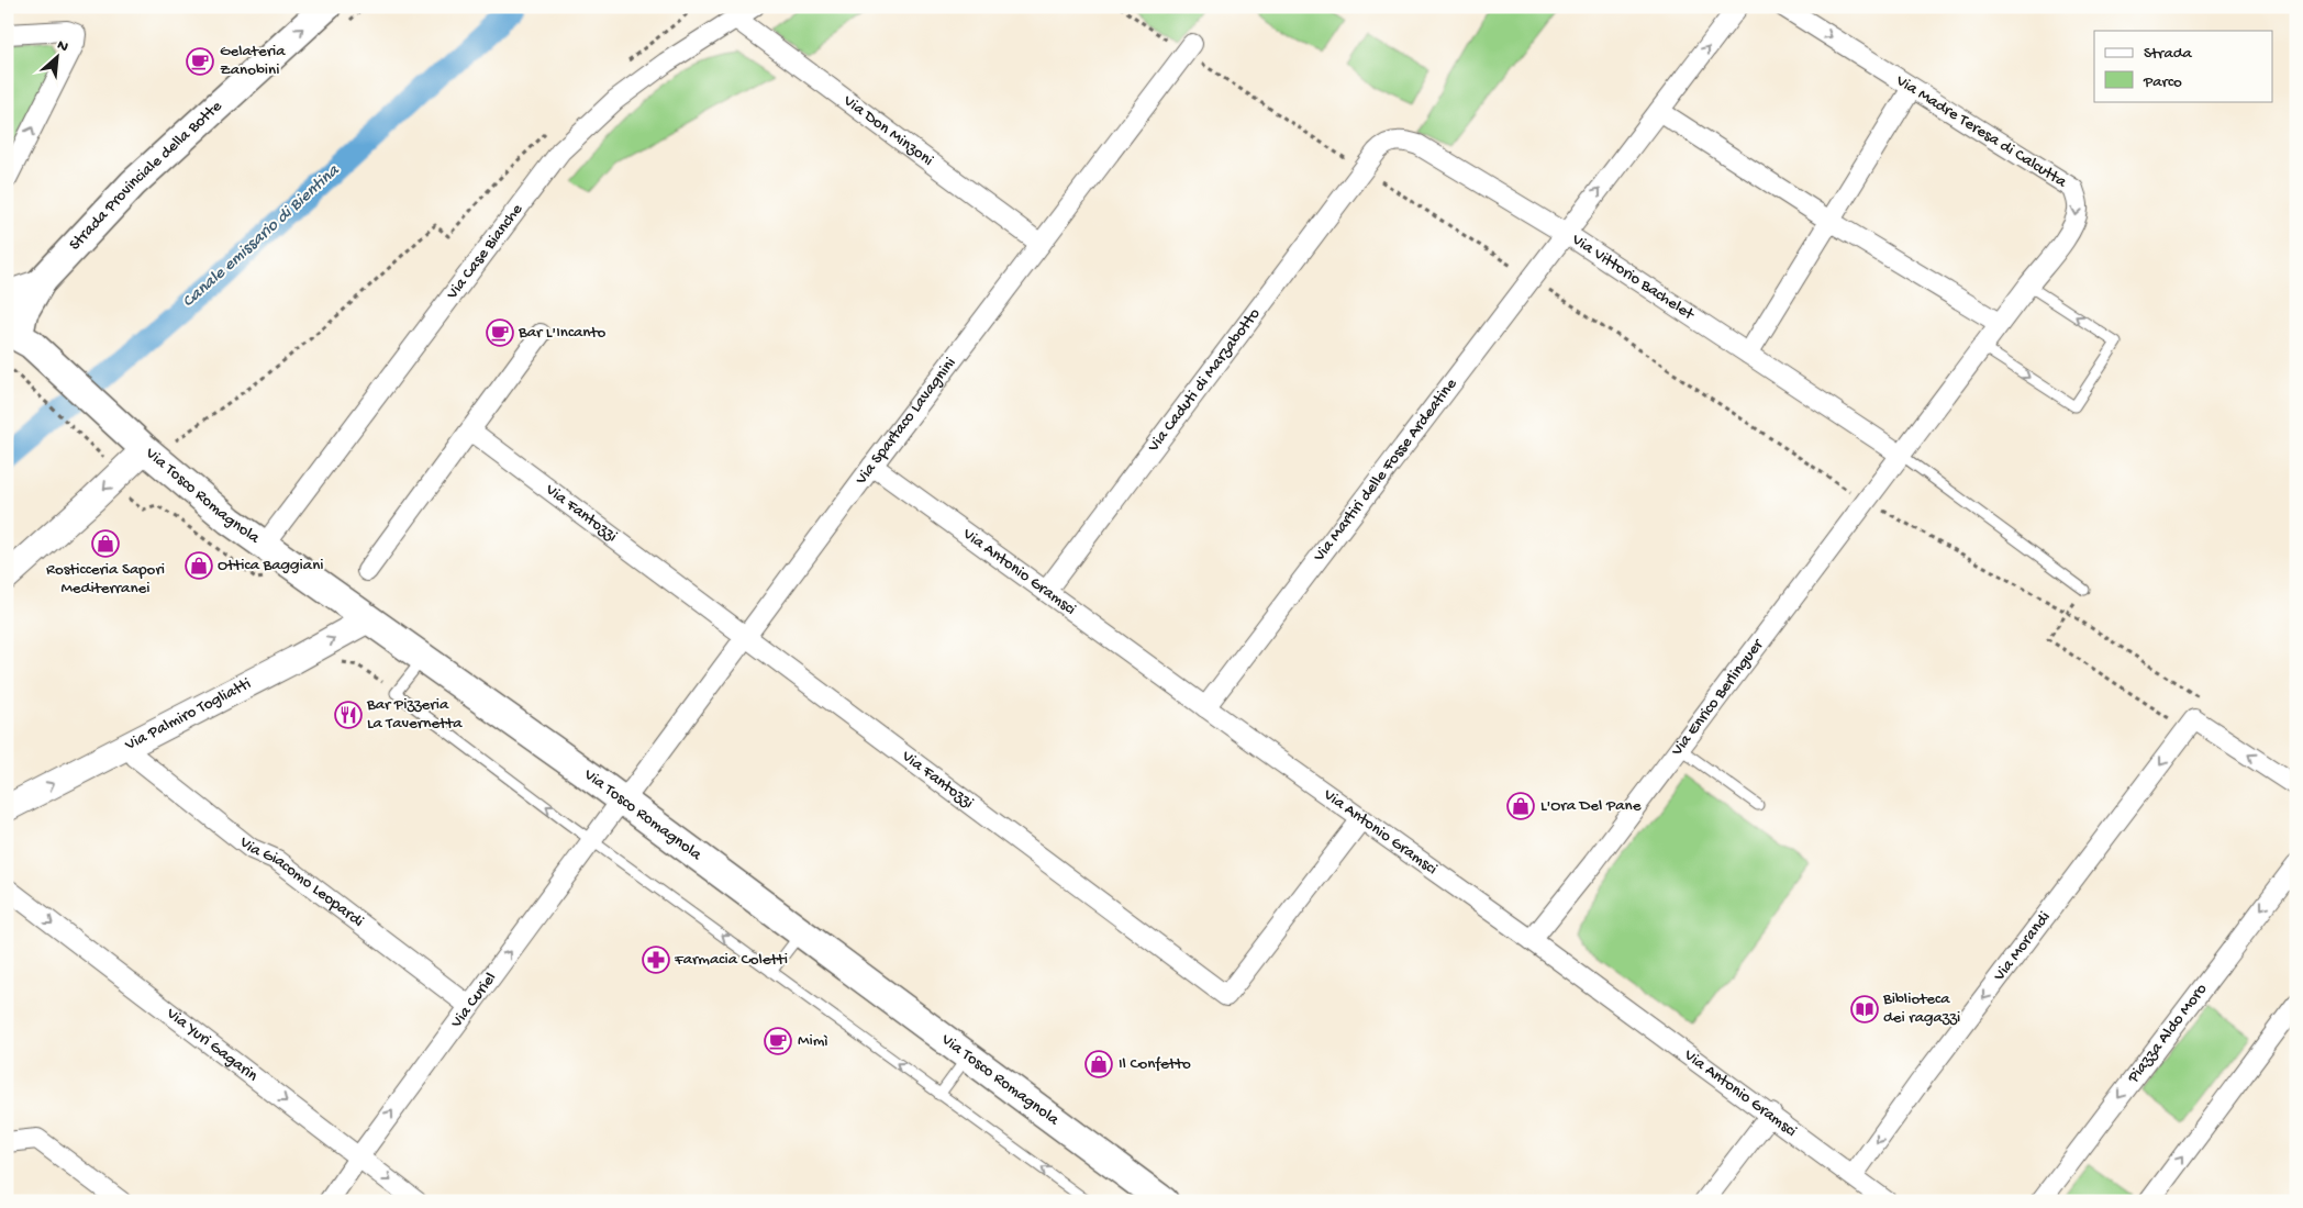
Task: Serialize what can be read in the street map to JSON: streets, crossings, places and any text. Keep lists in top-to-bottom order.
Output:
{
  "streets": {
    "main road": ["Strada Provinciale della Botte", "Via Tosco Romagnola", "Via Palmiro Togliatti"],
    "street": [
      "Via Don Minzoni",
      "Via Madre Teresa di Calcutta",
      "Via Case Bianche",
      "Via Vittorio Bachelet",
      "Via Caduti di Marzabotto",
      "Via Spartaco Lavagnini",
      "Via Martiri delle Fosse Ardeatine",
      "Via Fantozzi",
      "Via Antonio Gramsci",
      "Via Enrico Berlinguer",
      "Via Giacomo Leopardi",
      "Via Morandi",
      "Via Curiel",
      "Piazza Aldo Moro",
      "Via Yuri Gagarin"
    ]
  },
  "crossings": [
    ["Via Don Minzoni", "Via Case Bianche"],
    ["Via Don Minzoni", "Via Spartaco Lavagnini"],
    ["Via Madre Teresa di Calcutta", "Via Vittorio Bachelet"],
    ["Via Madre Teresa di Calcutta", "Via Enrico Berlinguer"],
    ["Strada Provinciale della Botte", "Via Tosco Romagnola"],
    ["Via Case Bianche", "Via Tosco Romagnola"],
    ["Via Vittorio Bachelet", "Via Caduti di Marzabotto"],
    ["Via Vittorio Bachelet", "Via Martiri delle Fosse Ardeatine"],
    ["Via Vittorio Bachelet", "Via Enrico Berlinguer"],
    ["Via Caduti di Marzabotto", "Via Antonio Gramsci"],
    ["Via Spartaco Lavagnini", "Via Tosco Romagnola"],
    ["Via Spartaco Lavagnini", "Via Fantozzi"],
    ["Via Spartaco Lavagnini", "Via Antonio Gramsci"],
    ["Via Spartaco Lavagnini", "Via Curiel"],
    ["Via Martiri delle Fosse Ardeatine", "Via Antonio Gramsci"],
    ["Via Tosco Romagnola", "Via Palmiro Togliatti"],
    ["Via Tosco Romagnola", "Via Curiel"],
    ["Via Fantozzi", "Via Antonio Gramsci"],
    ["Via Antonio Gramsci", "Via Enrico Berlinguer"],
    ["Via Antonio Gramsci", "Via Morandi"],
    ["Via Giacomo Leopardi", "Via Curiel"],
    ["Via Curiel", "Via Yuri Gagarin"]
  ],
  "one_way": [
    "Strada Provinciale della Botte",
    "Via Palmiro Togliatti",
    "Via Morandi",
    "Via Curiel",
    "Via Yuri Gagarin"
  ],
  "water": ["Canale emissario di Bientina"],
  "places": {
    "cafe": ["Gelateria Zanobini", "Bar L'Incanto", "Mimì"],
    "shop": [
      "Rosticceria Sapori Mediterranei",
      "Ottica Baggiani",
      "L'Ora Del Pane",
      "Il Confetto"
    ],
    "restaurant": ["Bar Pizzeria La Tavernetta"],
    "pharmacy": ["Farmacia Coletti"],
    "library": ["Biblioteca dei ragazzi"]
  },
  "legend": ["Strada", "Parco"],
  "north": "top right"
}
